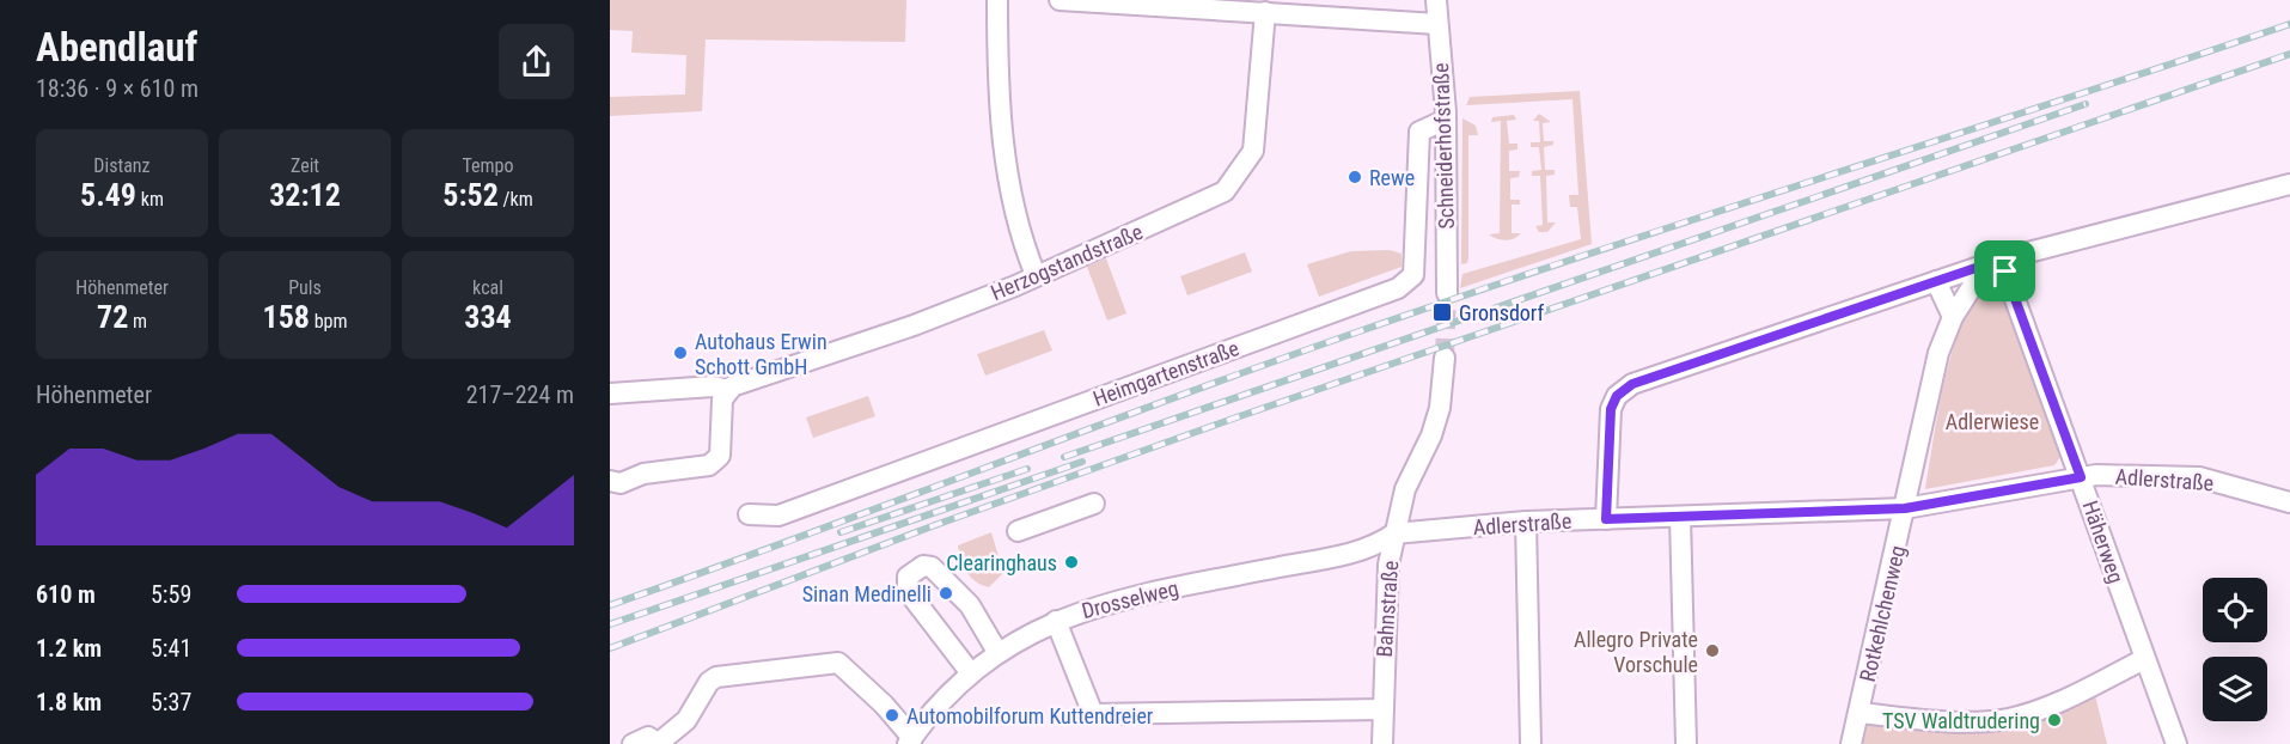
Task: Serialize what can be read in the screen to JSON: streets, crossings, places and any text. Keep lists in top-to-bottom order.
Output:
{
  "streets": {
    "street": [
      "Schneiderhofstraße",
      "Herzogstandstraße",
      "Heimgartenstraße",
      "Adlerstraße",
      "Häherweg",
      "Drosselweg",
      "Bahnstraße",
      "Rotkehlchenweg"
    ]
  },
  "crossings": [
    ["Schneiderhofstraße", "Heimgartenstraße"],
    ["Adlerstraße", "Häherweg"],
    ["Adlerstraße", "Drosselweg"],
    ["Adlerstraße", "Bahnstraße"],
    ["Adlerstraße", "Rotkehlchenweg"],
    ["Häherweg", "Rotkehlchenweg"],
    ["Drosselweg", "Bahnstraße"]
  ],
  "parks": ["Adlerwiese"],
  "places": {
    "other": [
      "Rewe",
      "Autohaus Erwin Schott GmbH",
      "Clearinghaus",
      "Sinan Medinelli",
      "Allegro Private Vorschule",
      "Automobilforum Kuttendreier",
      "TSV Waldtrudering"
    ],
    "transit": ["Gronsdorf"]
  },
  "page": {
    "heading": ["Abendlauf", "18:36 · 9 × 610 m"],
    "stats": [
      ["Distanz", "5.49 km"],
      ["Zeit", "32:12"],
      ["Tempo", "5:52 /km"],
      ["Höhenmeter", "72 m"],
      ["Puls", "158 bpm"],
      ["kcal", "334"]
    ],
    "chart": ["Höhenmeter", "217–224 m"],
    "list": [
      {
        "name": "610 m",
        "note": "5:59"
      },
      {
        "name": "1.2 km",
        "note": "5:41"
      },
      {
        "name": "1.8 km",
        "note": "5:37"
      }
    ]
  }
}
